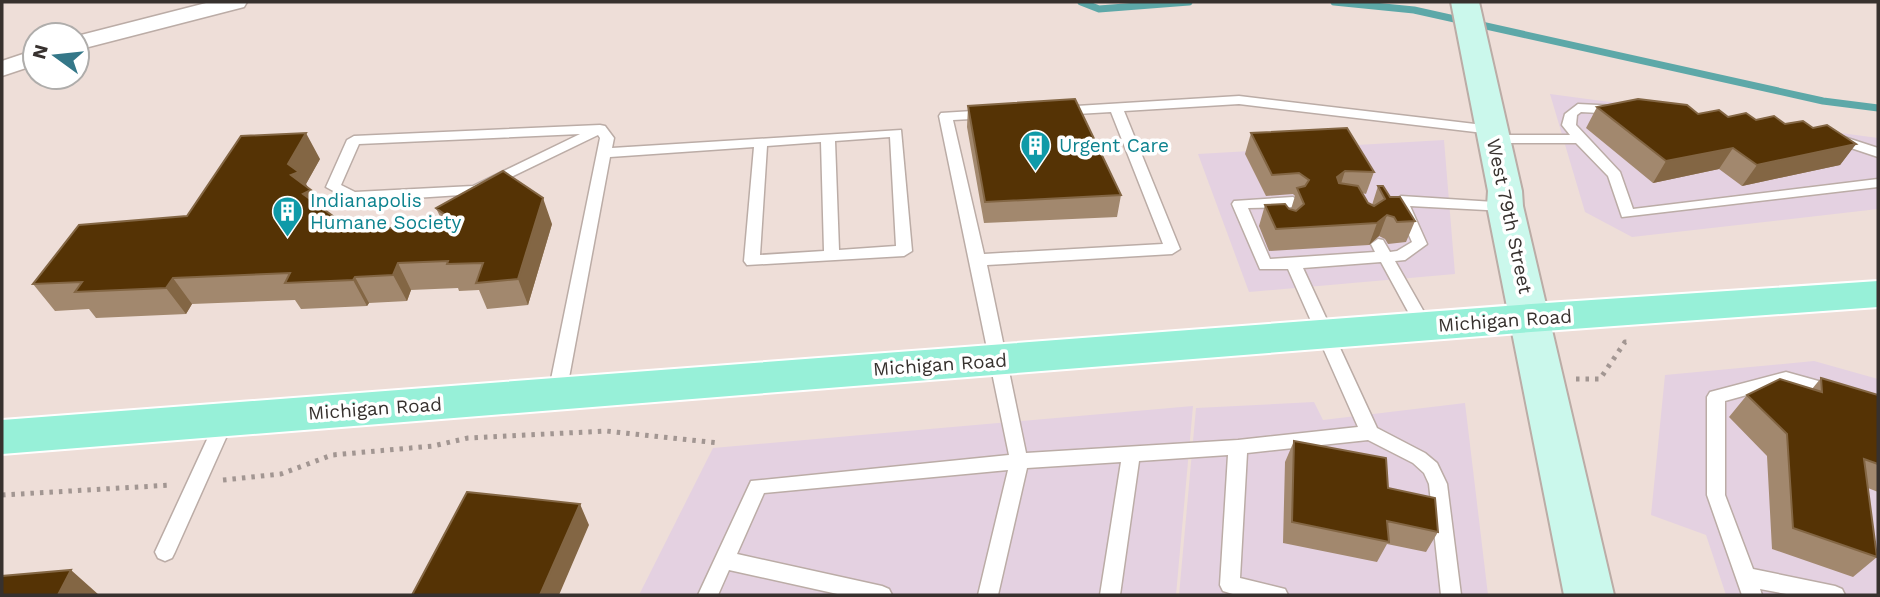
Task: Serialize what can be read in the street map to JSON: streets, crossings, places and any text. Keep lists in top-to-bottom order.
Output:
{
  "streets": {
    "main road": ["West 79th Street", "Michigan Road"]
  },
  "crossings": [
    ["West 79th Street", "Michigan Road"]
  ],
  "places": {
    "building": ["Urgent Care", "Indianapolis Humane Society"]
  },
  "north": "left"
}
